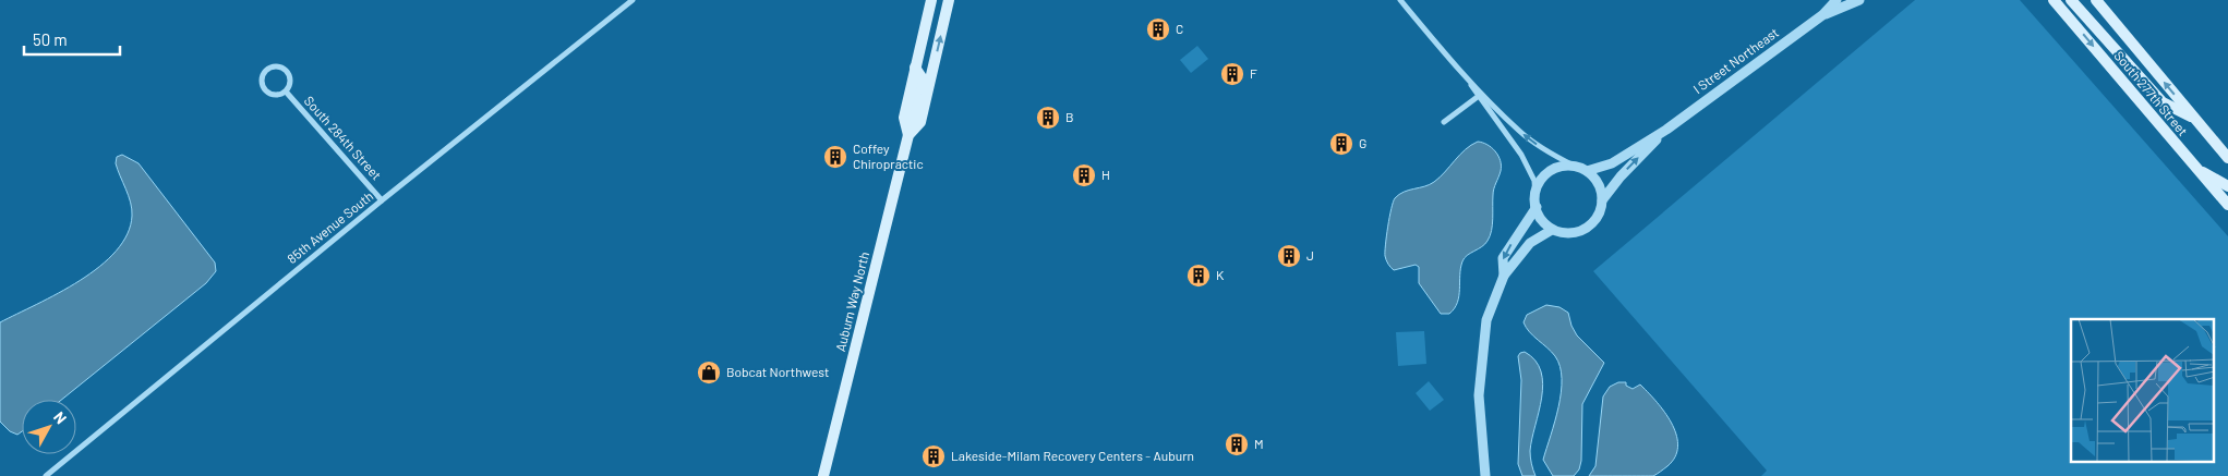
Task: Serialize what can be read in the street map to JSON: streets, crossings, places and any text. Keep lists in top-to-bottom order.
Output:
{
  "streets": {
    "main road": ["South 277th Street", "Auburn Way North"],
    "street": ["I Street Northeast", "South 284th Street", "85th Avenue South"]
  },
  "crossings": [
    ["South 284th Street", "85th Avenue South"]
  ],
  "places": {
    "building": [
      "C",
      "F",
      "B",
      "G",
      "Coffey Chiropractic",
      "H",
      "J",
      "K",
      "M",
      "Lakeside-Milam Recovery Centers - Auburn"
    ],
    "shop": ["Bobcat Northwest"]
  },
  "scale_bar": "50 m",
  "north": "top right"
}
